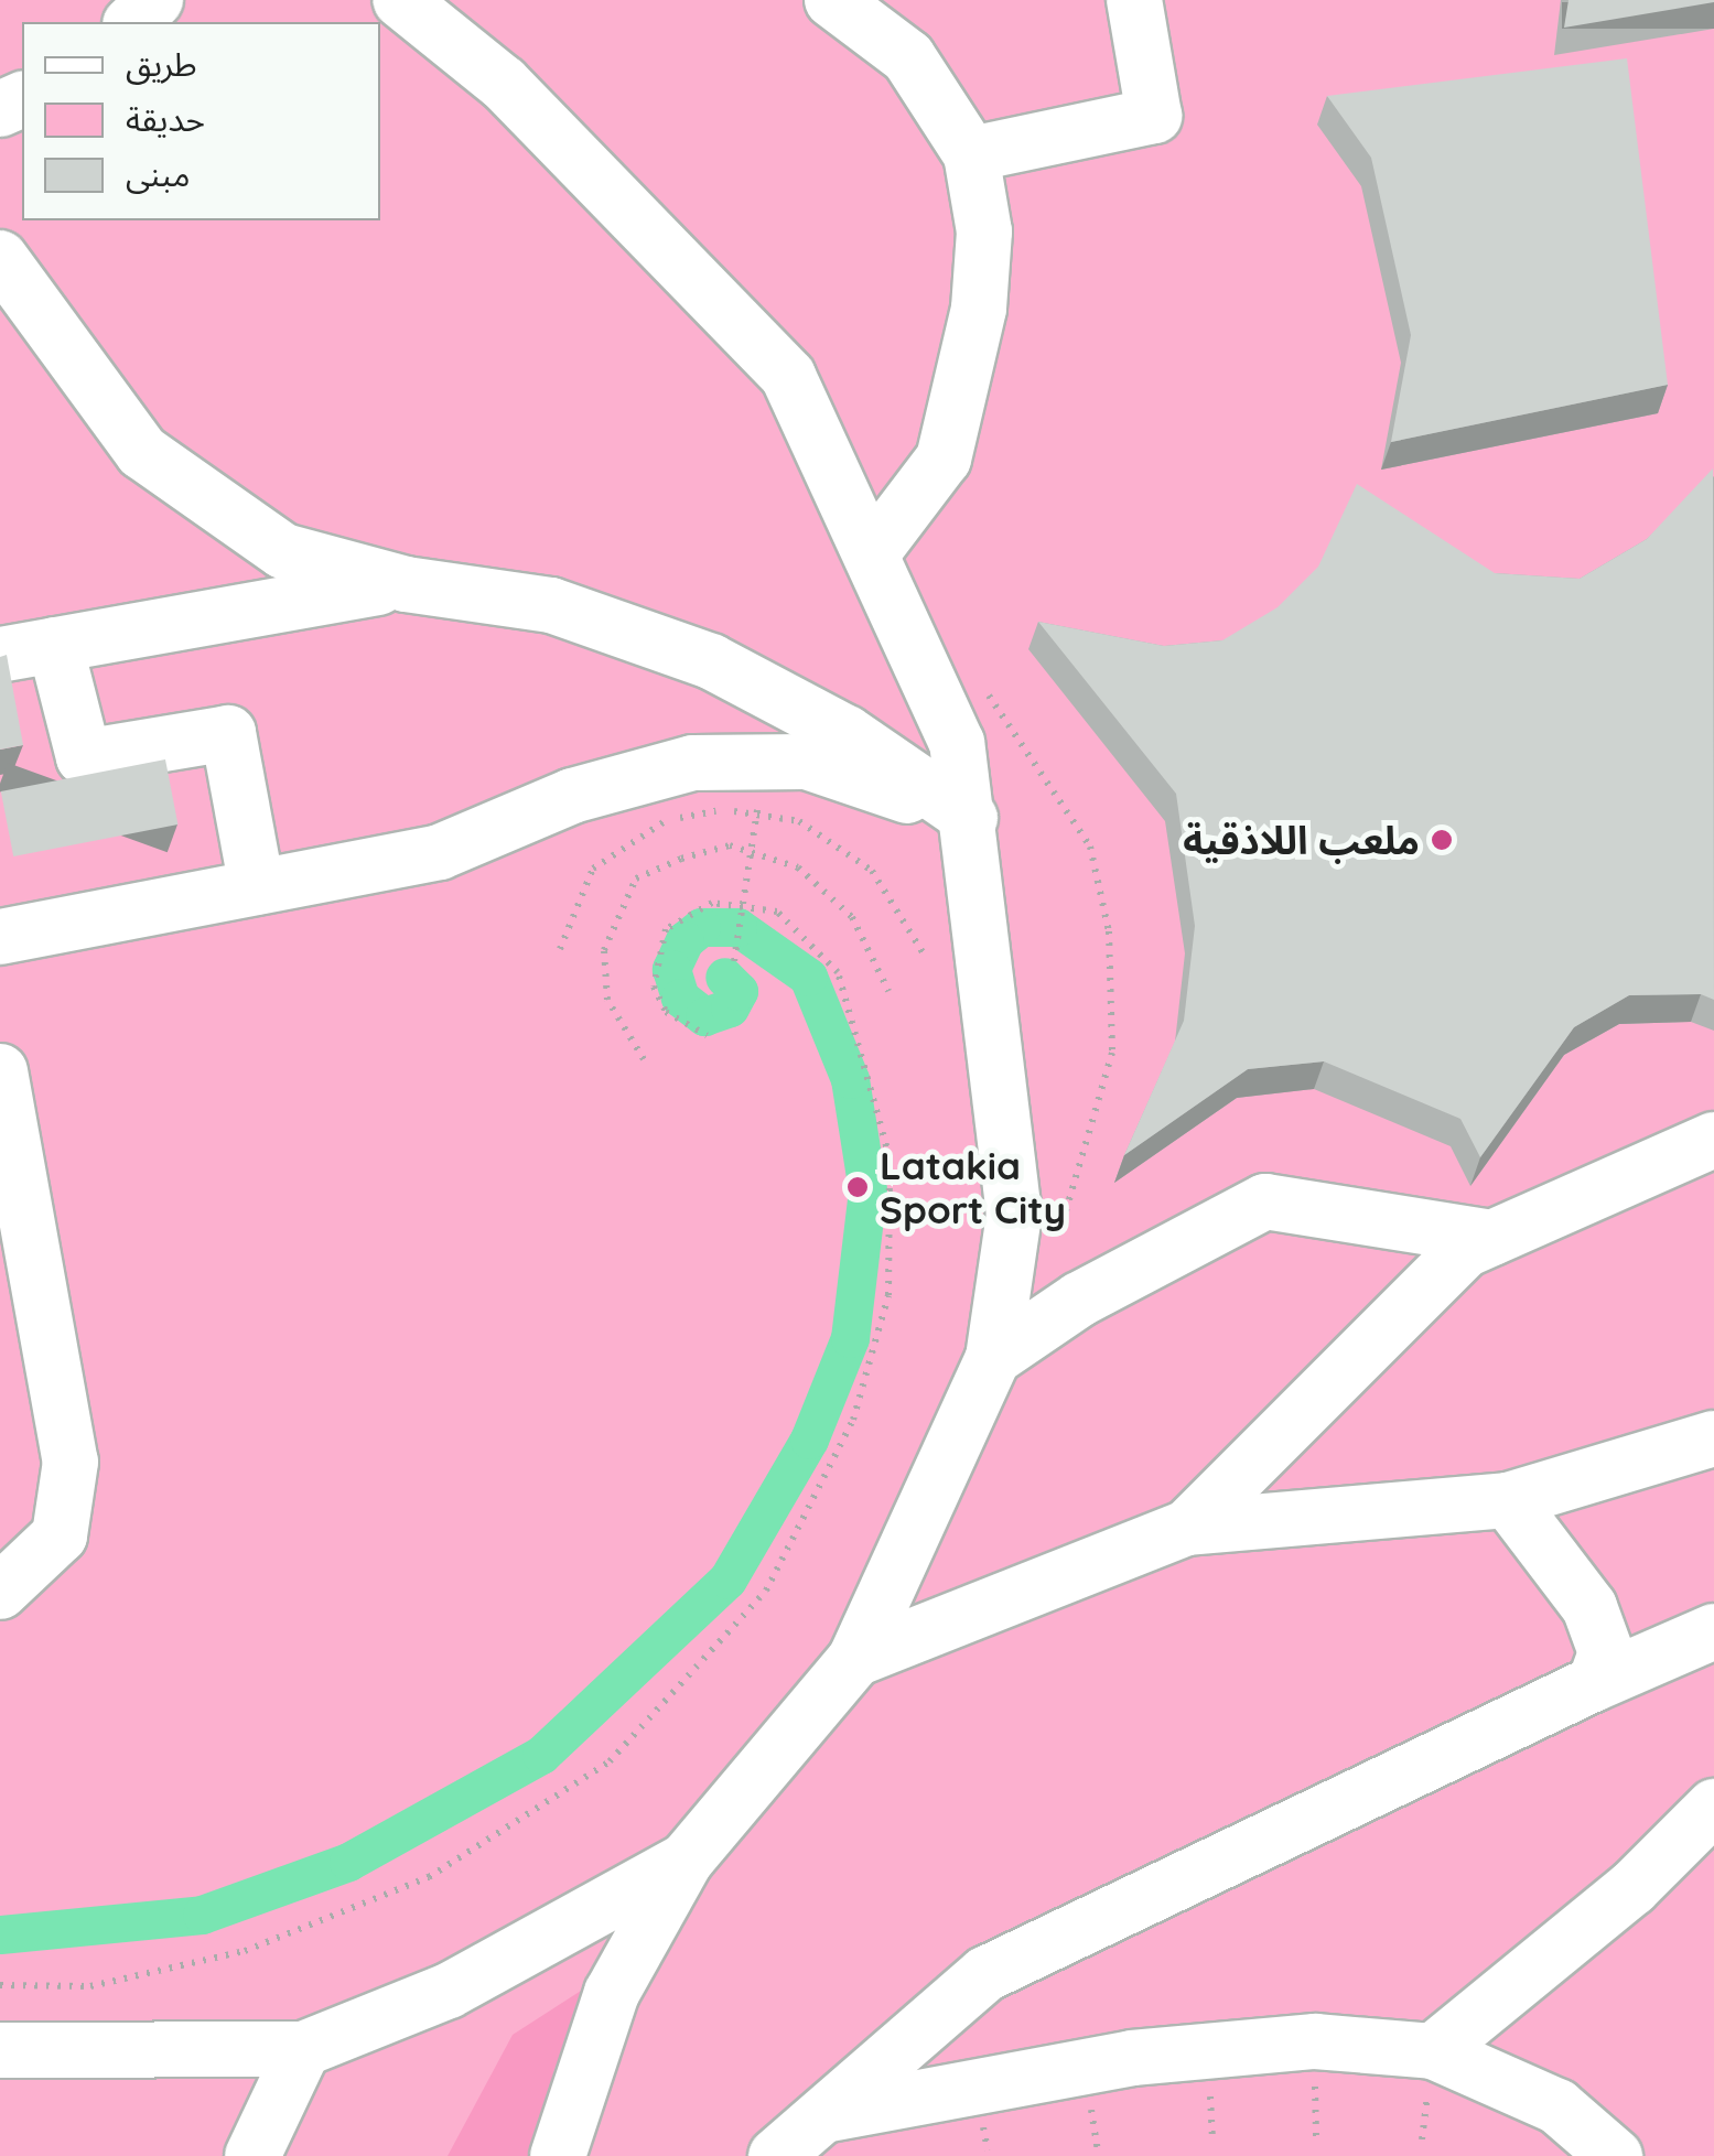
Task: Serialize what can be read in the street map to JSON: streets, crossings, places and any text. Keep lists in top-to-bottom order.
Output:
{
  "places": ["ملعب اللاذقية", "Latakia Sport City"],
  "legend": ["طريق", "حديقة", "مبنى"]
}
